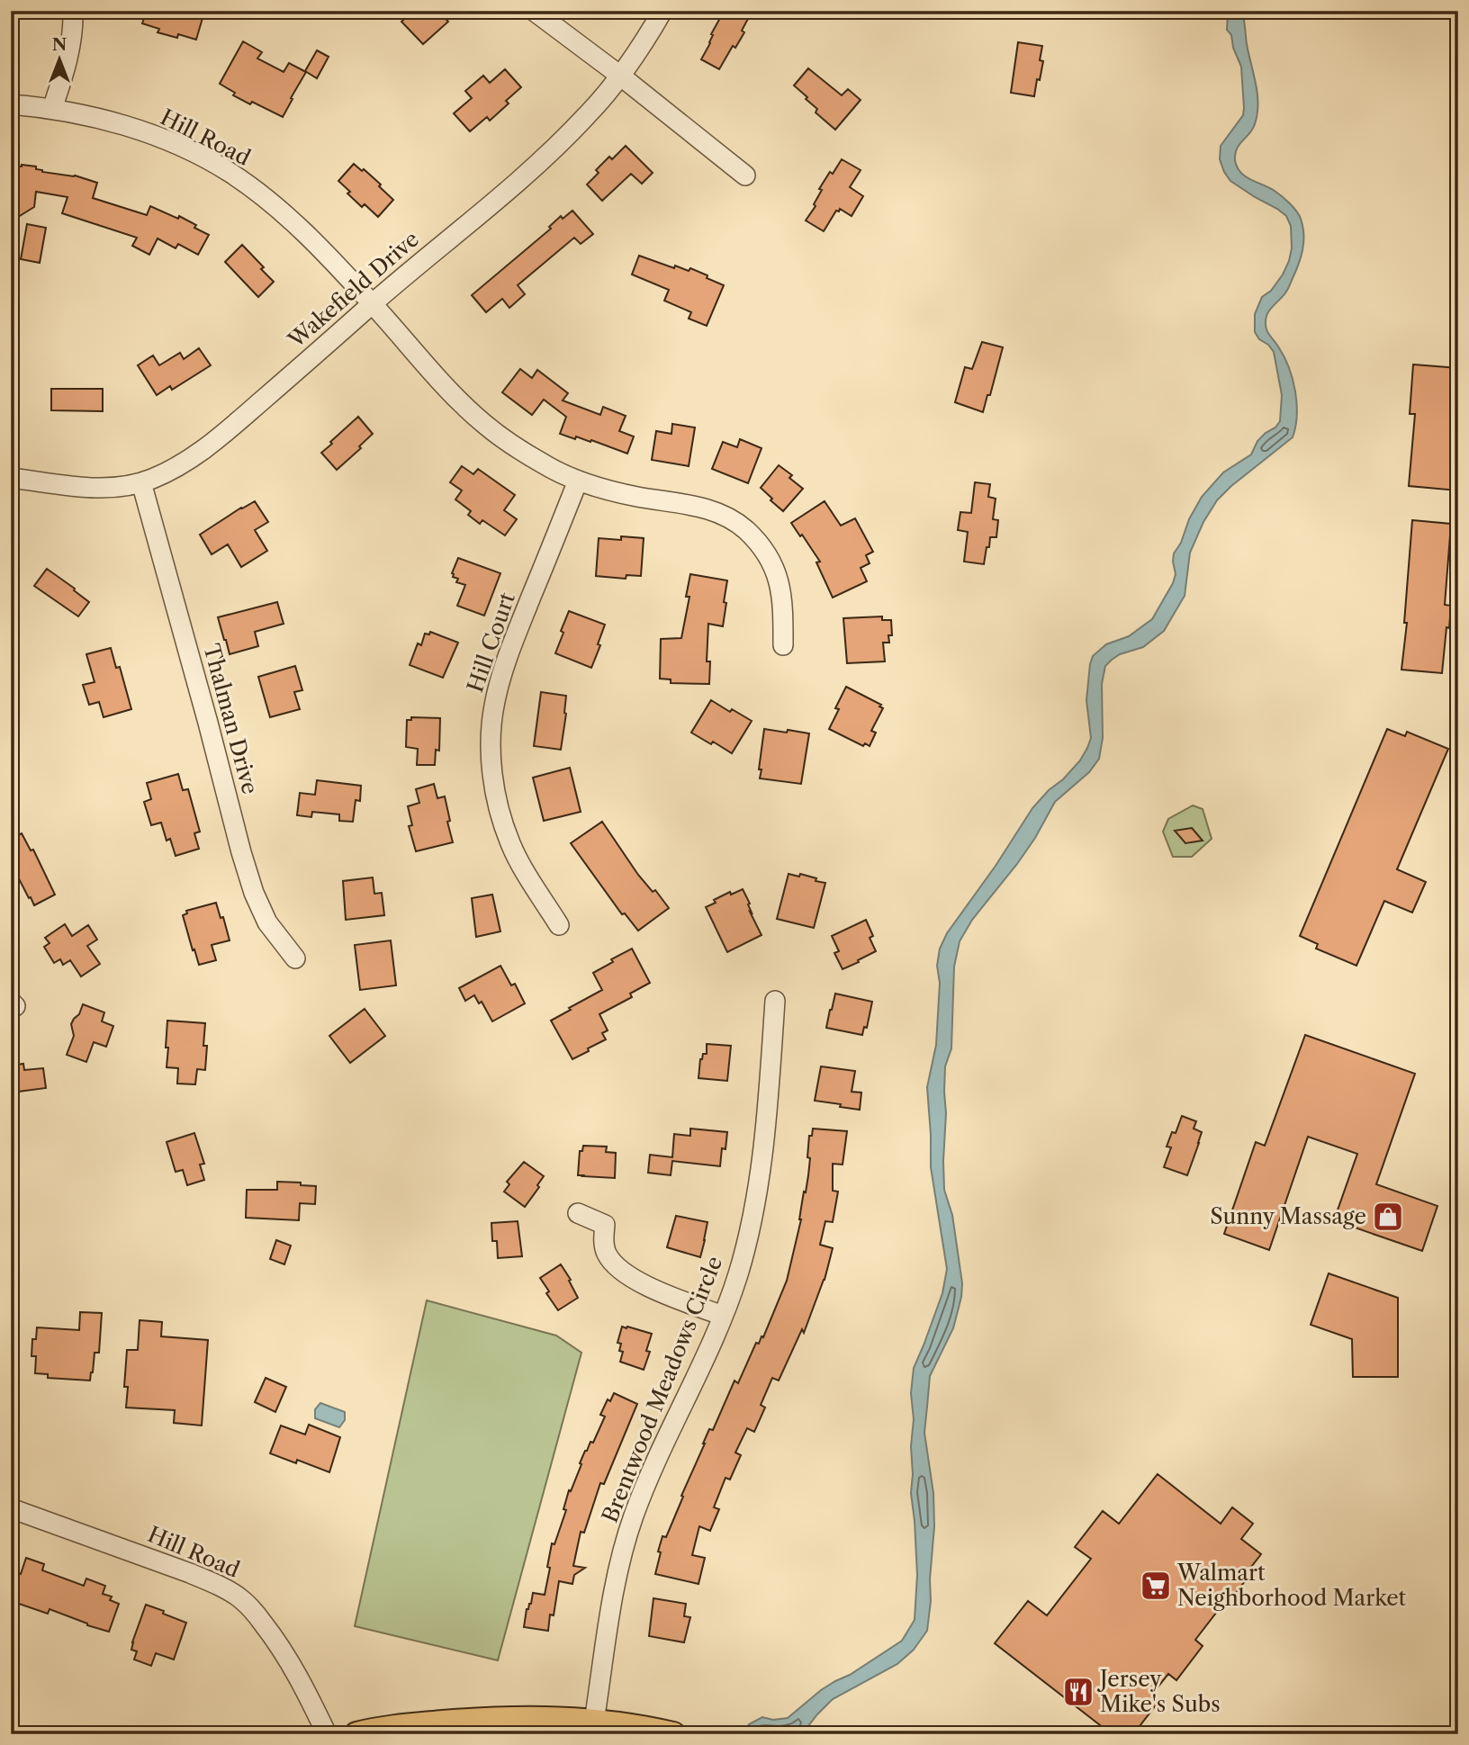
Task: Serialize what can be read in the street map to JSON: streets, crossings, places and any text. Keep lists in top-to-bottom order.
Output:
{
  "streets": {
    "street": [
      "Hill Road",
      "Wakefield Drive",
      "Hill Court",
      "Thalman Drive",
      "Brentwood Meadows Circle"
    ]
  },
  "crossings": [
    ["Hill Road", "Wakefield Drive"],
    ["Wakefield Drive", "Thalman Drive"]
  ],
  "places": {
    "shop": ["Sunny Massage"],
    "supermarket": ["Walmart Neighborhood Market"],
    "restaurant": ["Jersey Mike's Subs"]
  },
  "north": "top"
}
